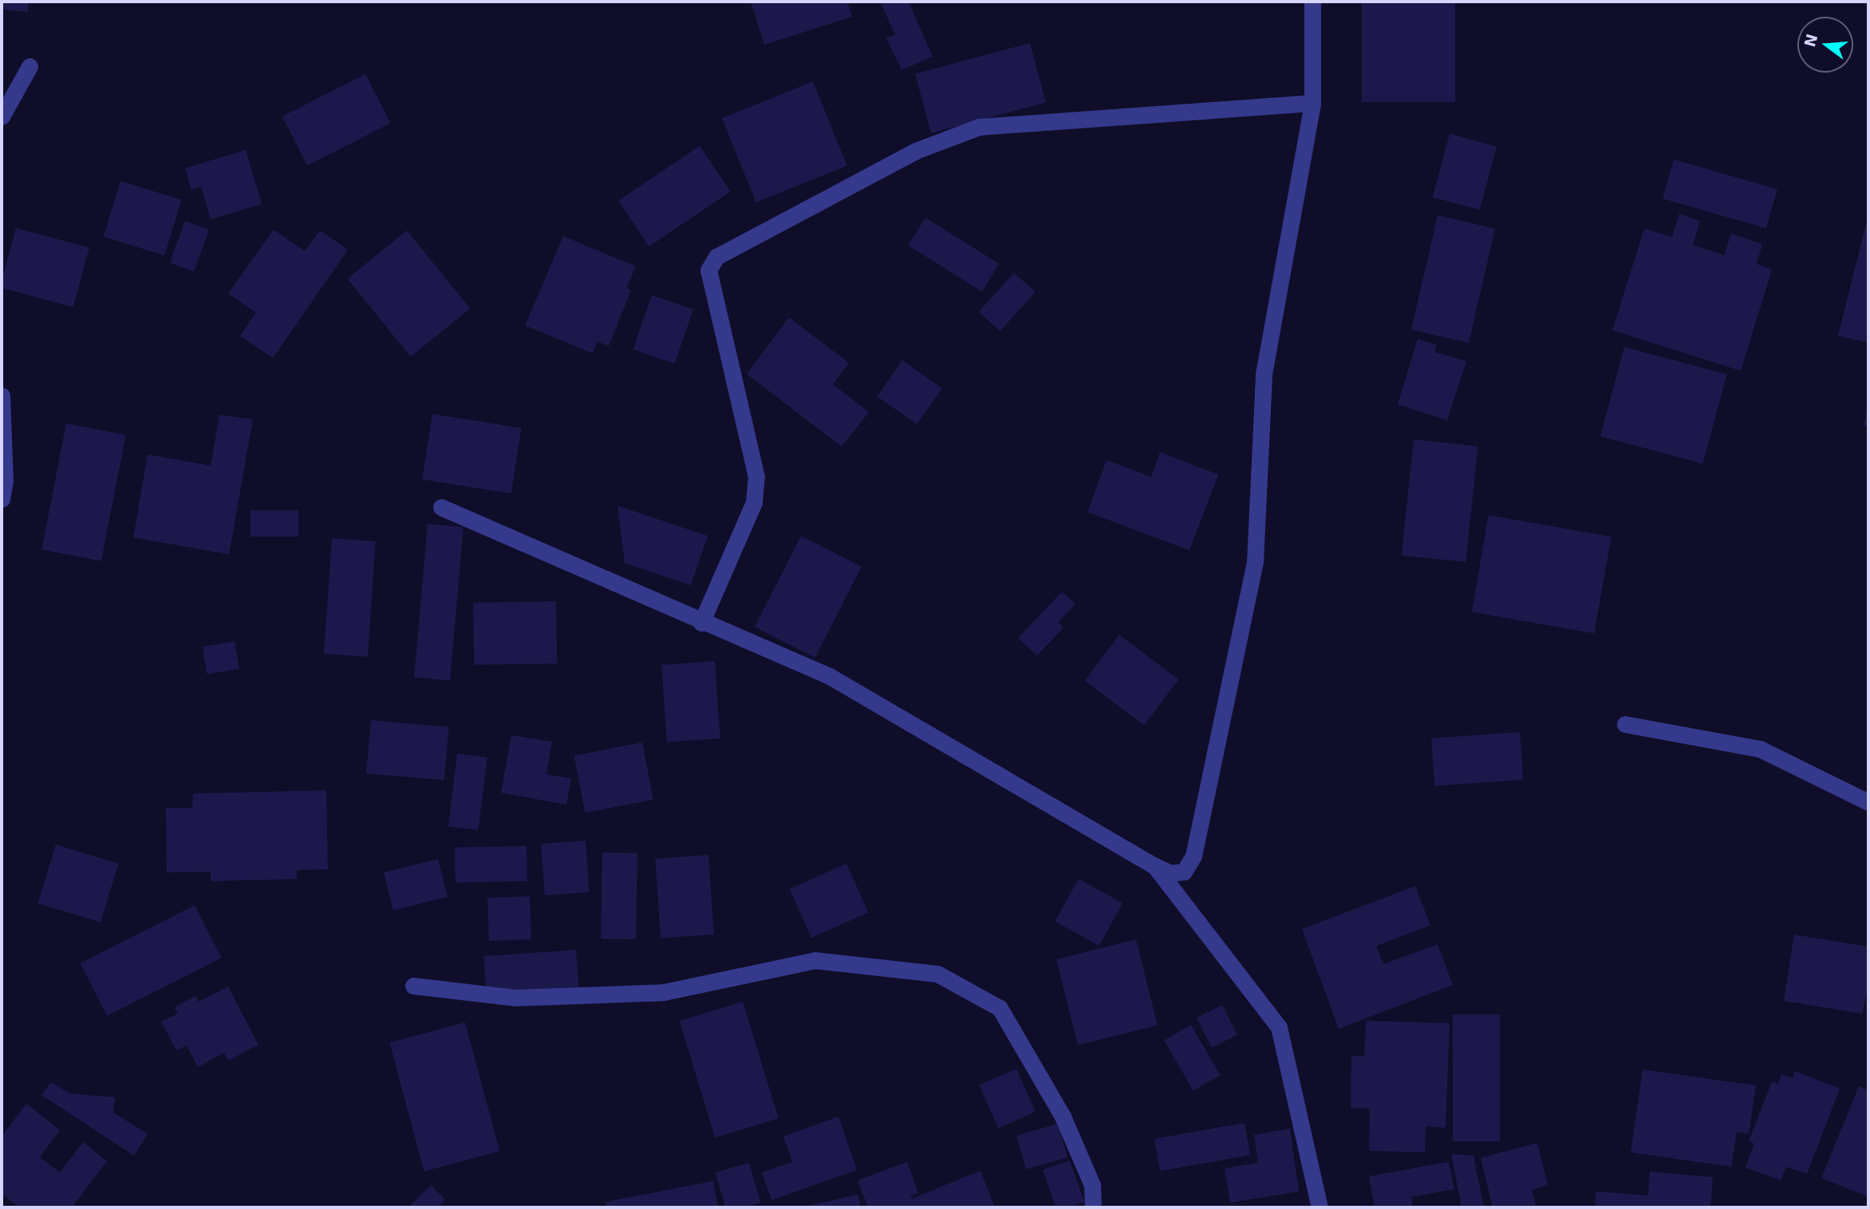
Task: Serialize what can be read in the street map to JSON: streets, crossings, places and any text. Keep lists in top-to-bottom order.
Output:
{
  "north": "left"
}
